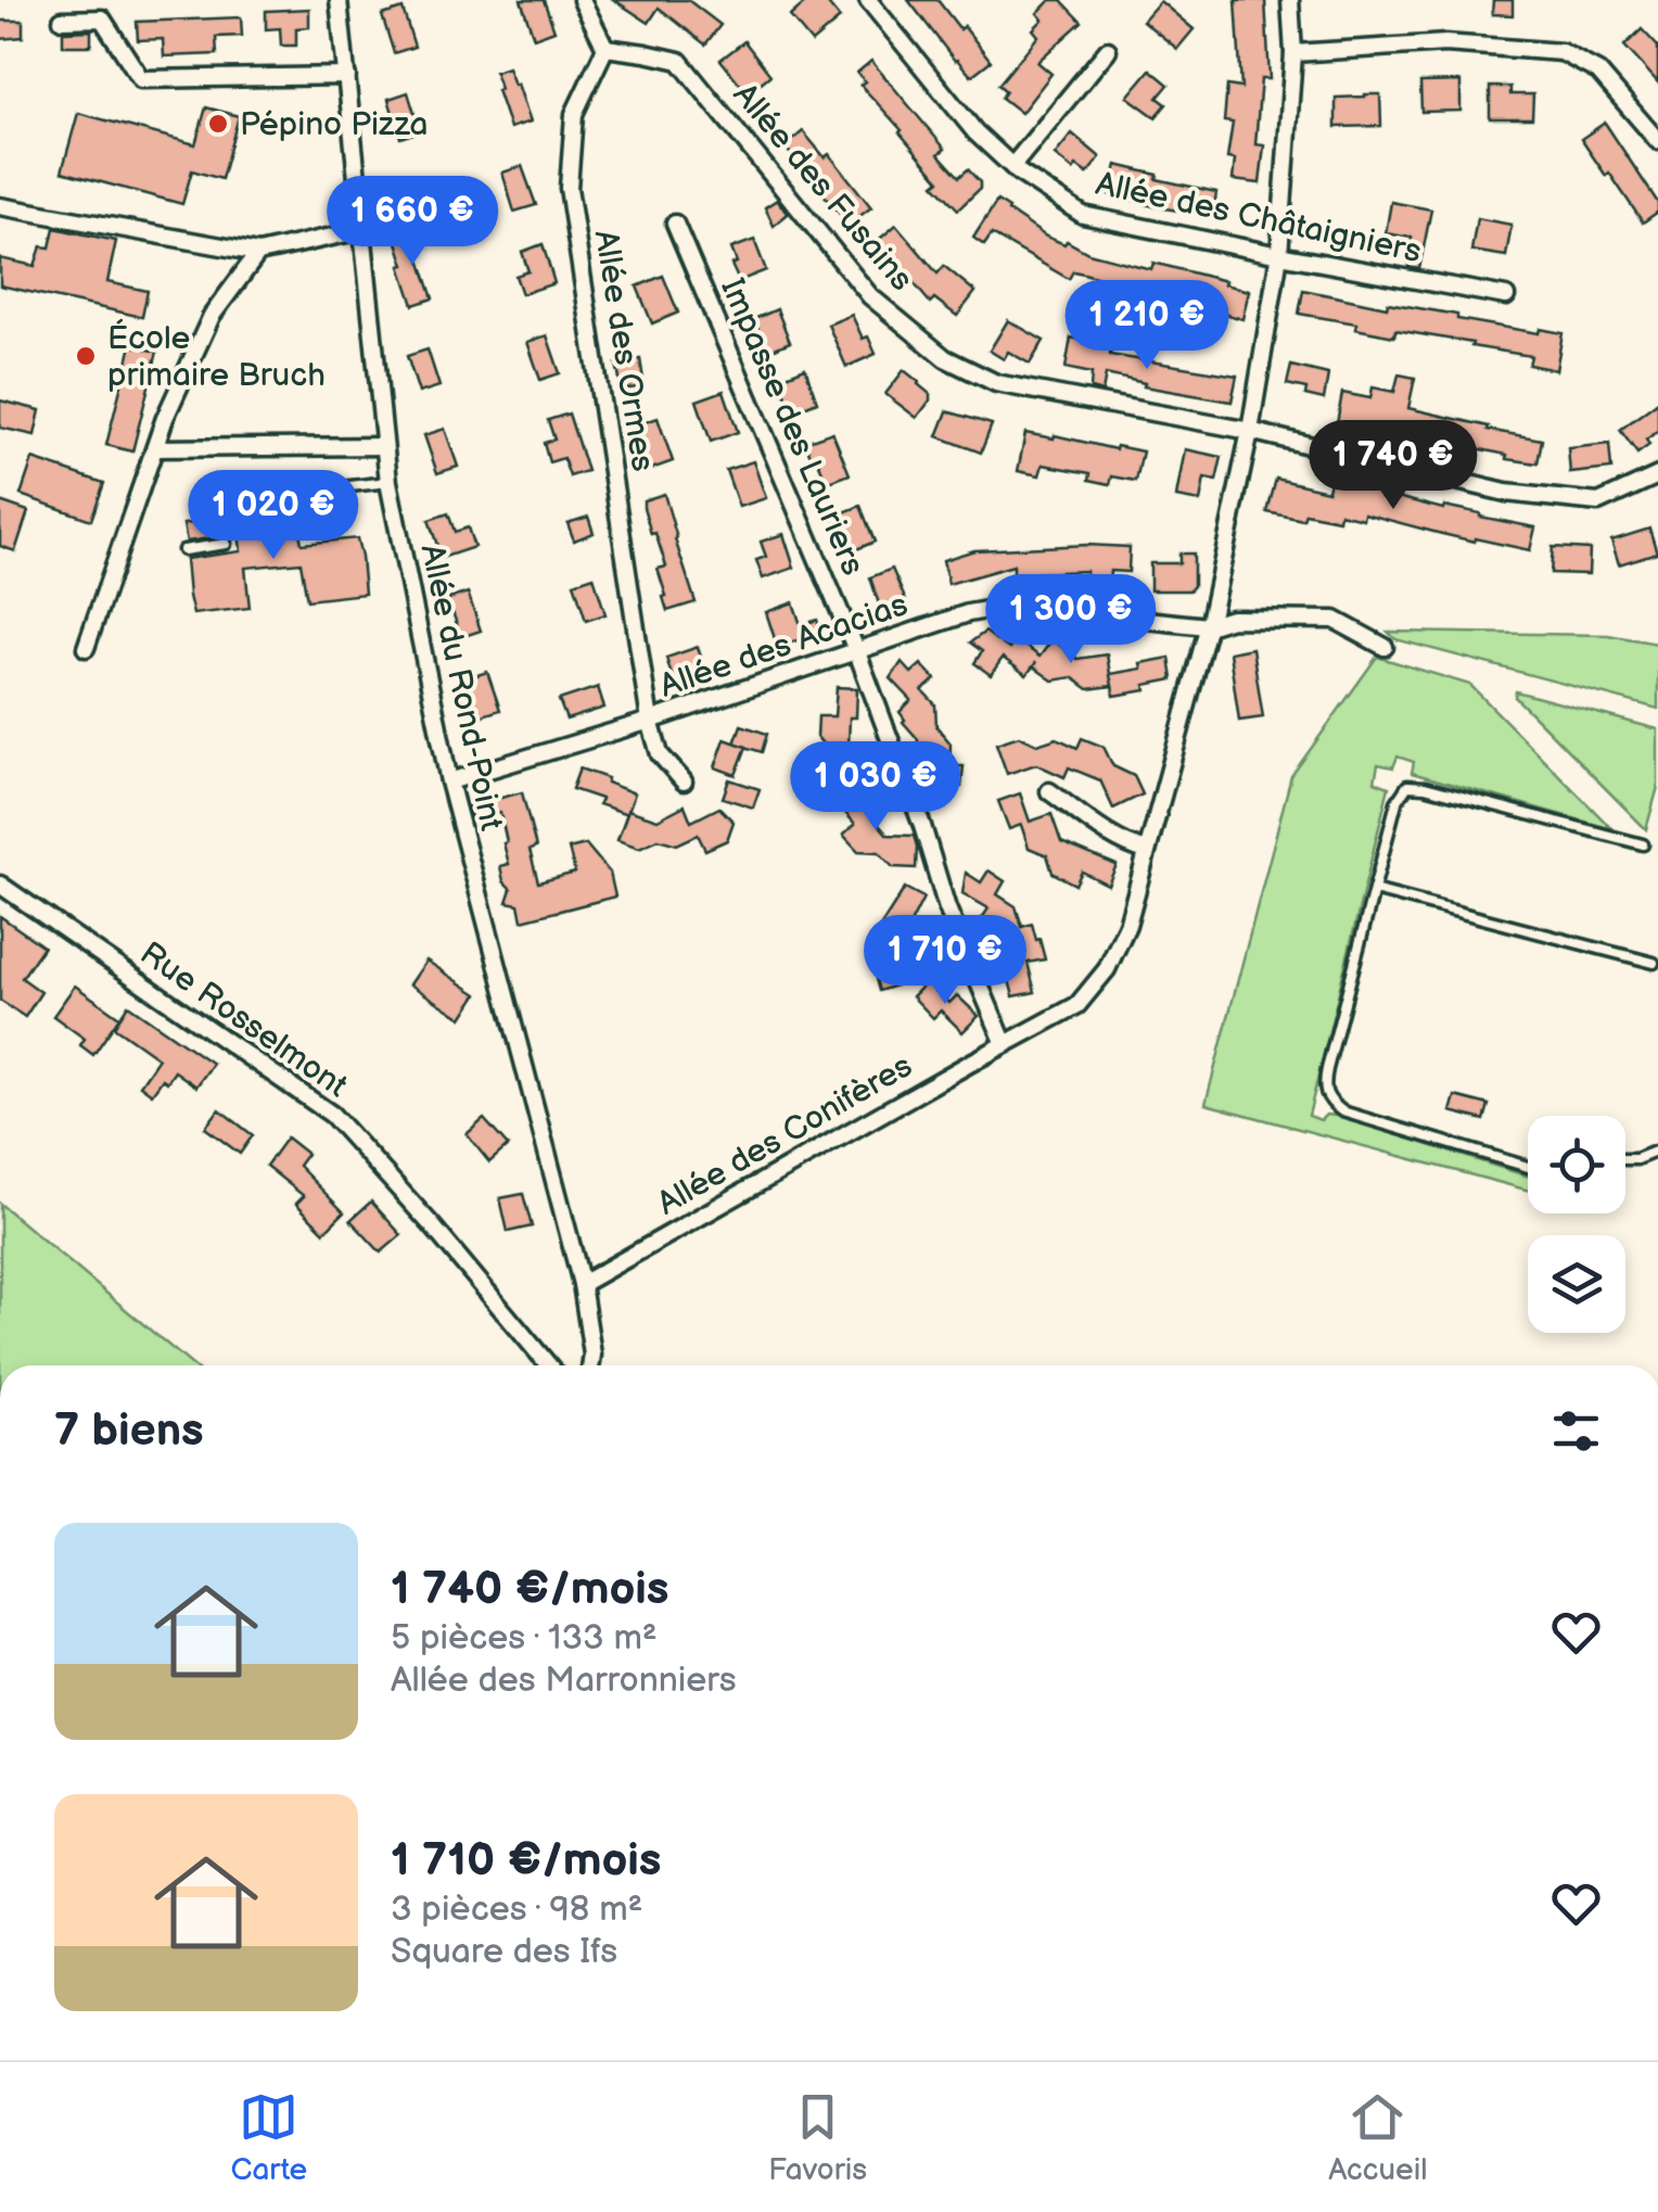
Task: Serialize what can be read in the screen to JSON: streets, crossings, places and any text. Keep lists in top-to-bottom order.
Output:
{
  "streets": {
    "street": [
      "Allée des Fusains",
      "Allée des Châtaigniers",
      "Allée des Ormes",
      "Impasse des Lauriers",
      "Allée des Acacias",
      "Allée du Rond-Point",
      "Rue Rosselmont",
      "Allée des Conifères"
    ]
  },
  "crossings": [
    ["Allée des Fusains", "Allée des Ormes"],
    ["Allée des Fusains", "Allée des Conifères"],
    ["Allée des Châtaigniers", "Allée des Conifères"],
    ["Allée des Ormes", "Allée des Acacias"],
    ["Impasse des Lauriers", "Allée des Acacias"],
    ["Impasse des Lauriers", "Allée des Conifères"],
    ["Allée des Acacias", "Allée du Rond-Point"],
    ["Allée des Acacias", "Allée des Conifères"],
    ["Allée du Rond-Point", "Allée des Conifères"]
  ],
  "places": ["Pépino Pizza", "École primaire Bruch"],
  "page": {
    "price": [
      "1 660 €",
      "1 210 €",
      "1 740 €",
      "1 020 €",
      "1 300 €",
      "1 030 €",
      "1 710 €"
    ],
    "heading": "7 biens",
    "list": [
      {
        "name": "1 740 €/mois",
        "note": "5 pièces · 133 m² · Allée des Marronniers"
      },
      {
        "name": "1 710 €/mois",
        "note": "3 pièces · 98 m² · Square des Ifs"
      }
    ],
    "tabs": ["Carte", "Favoris", "Accueil"]
  }
}
